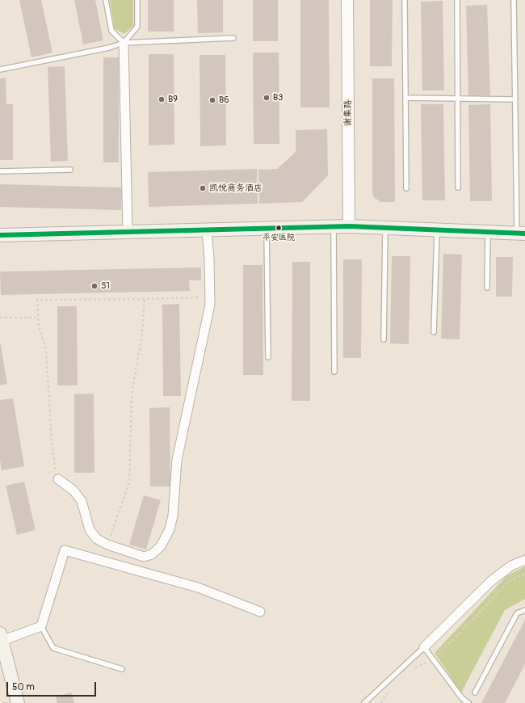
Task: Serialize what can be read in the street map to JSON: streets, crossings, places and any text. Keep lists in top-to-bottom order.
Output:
{
  "streets": {
    "street": ["谢集路"]
  },
  "places": [
    "B3",
    "B9",
    "B6",
    "凯悦商务酒店",
    "平安医院",
    "S1"
  ],
  "scale_bar": "50 m"
}
